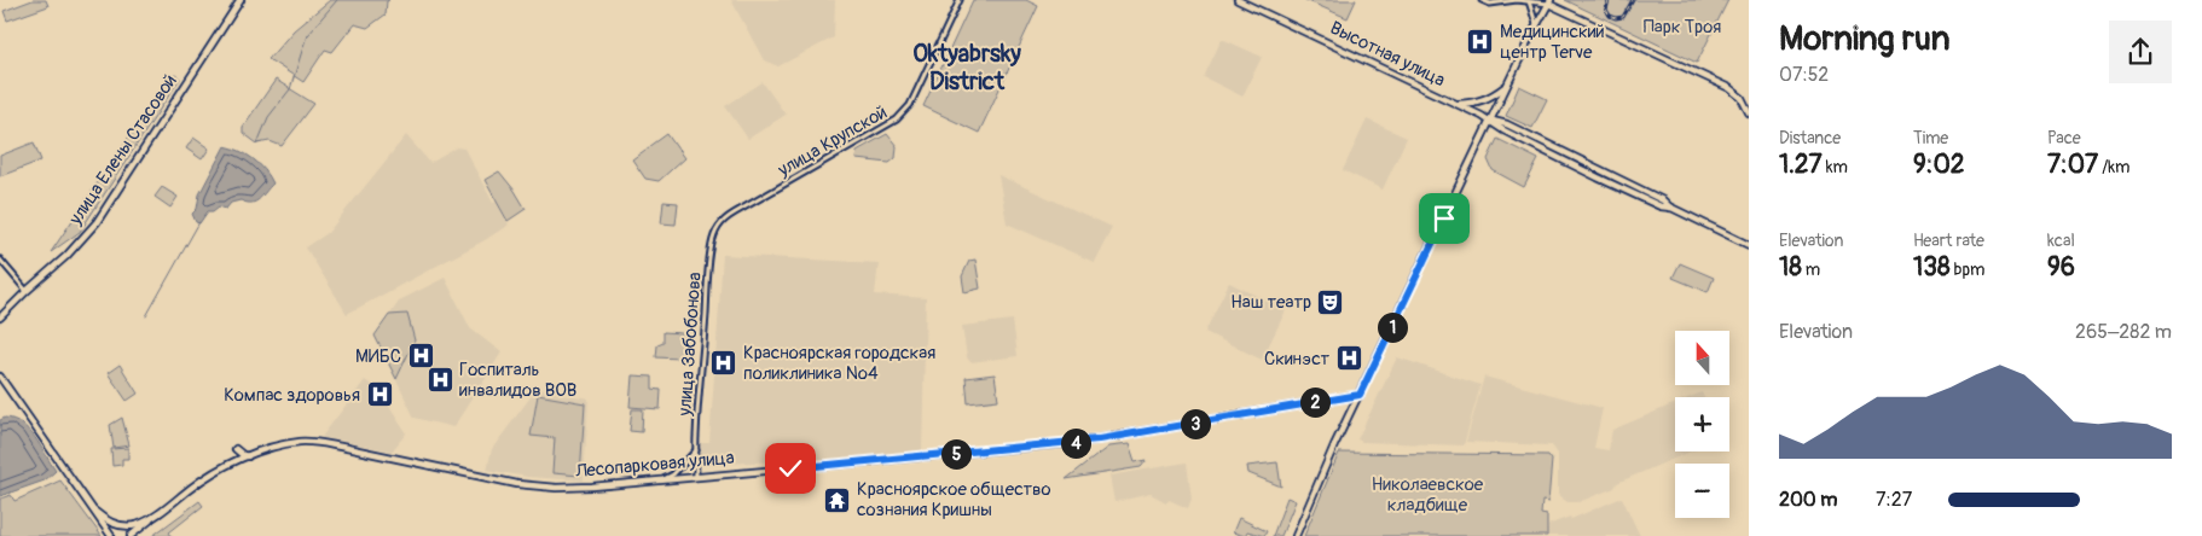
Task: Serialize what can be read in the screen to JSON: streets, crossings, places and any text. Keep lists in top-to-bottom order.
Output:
{
  "streets": {
    "main road": ["Высотная улица", "улица Елены Стасовой", "Лесопарковая улица"],
    "street": ["улица Крупской", "улица Забобонова"]
  },
  "crossings": [
    ["улица Крупской", "улица Забобонова"],
    ["улица Забобонова", "Лесопарковая улица"]
  ],
  "districts": ["Oktyabrsky District"],
  "parks": ["Парк Троя", "Николаевское кладбище"],
  "places": {
    "hospital": [
      "Медицинский центр Terve",
      "МИБС",
      "Скинэст",
      "Красноярская городская поликлиника №4",
      "Госпиталь инвалидов ВОВ",
      "Компас здоровья"
    ],
    "theatre": ["Наш театр"],
    "temple": ["Красноярское общество сознания Кришны"]
  },
  "north": "top",
  "page": {
    "heading": ["Morning run", "07:52"],
    "stats": [
      ["Distance", "1.27 km"],
      ["Time", "9:02"],
      ["Pace", "7:07 /km"],
      ["Elevation", "18 m"],
      ["Heart rate", "138 bpm"],
      ["kcal", "96"]
    ],
    "chart": ["Elevation", "265–282 m"],
    "pins": [
      "1",
      "2",
      "3",
      "4",
      "5"
    ],
    "map_buttons": ["+", "−"],
    "list": [
      {
        "name": "200 m",
        "note": "7:27"
      }
    ]
  }
}
